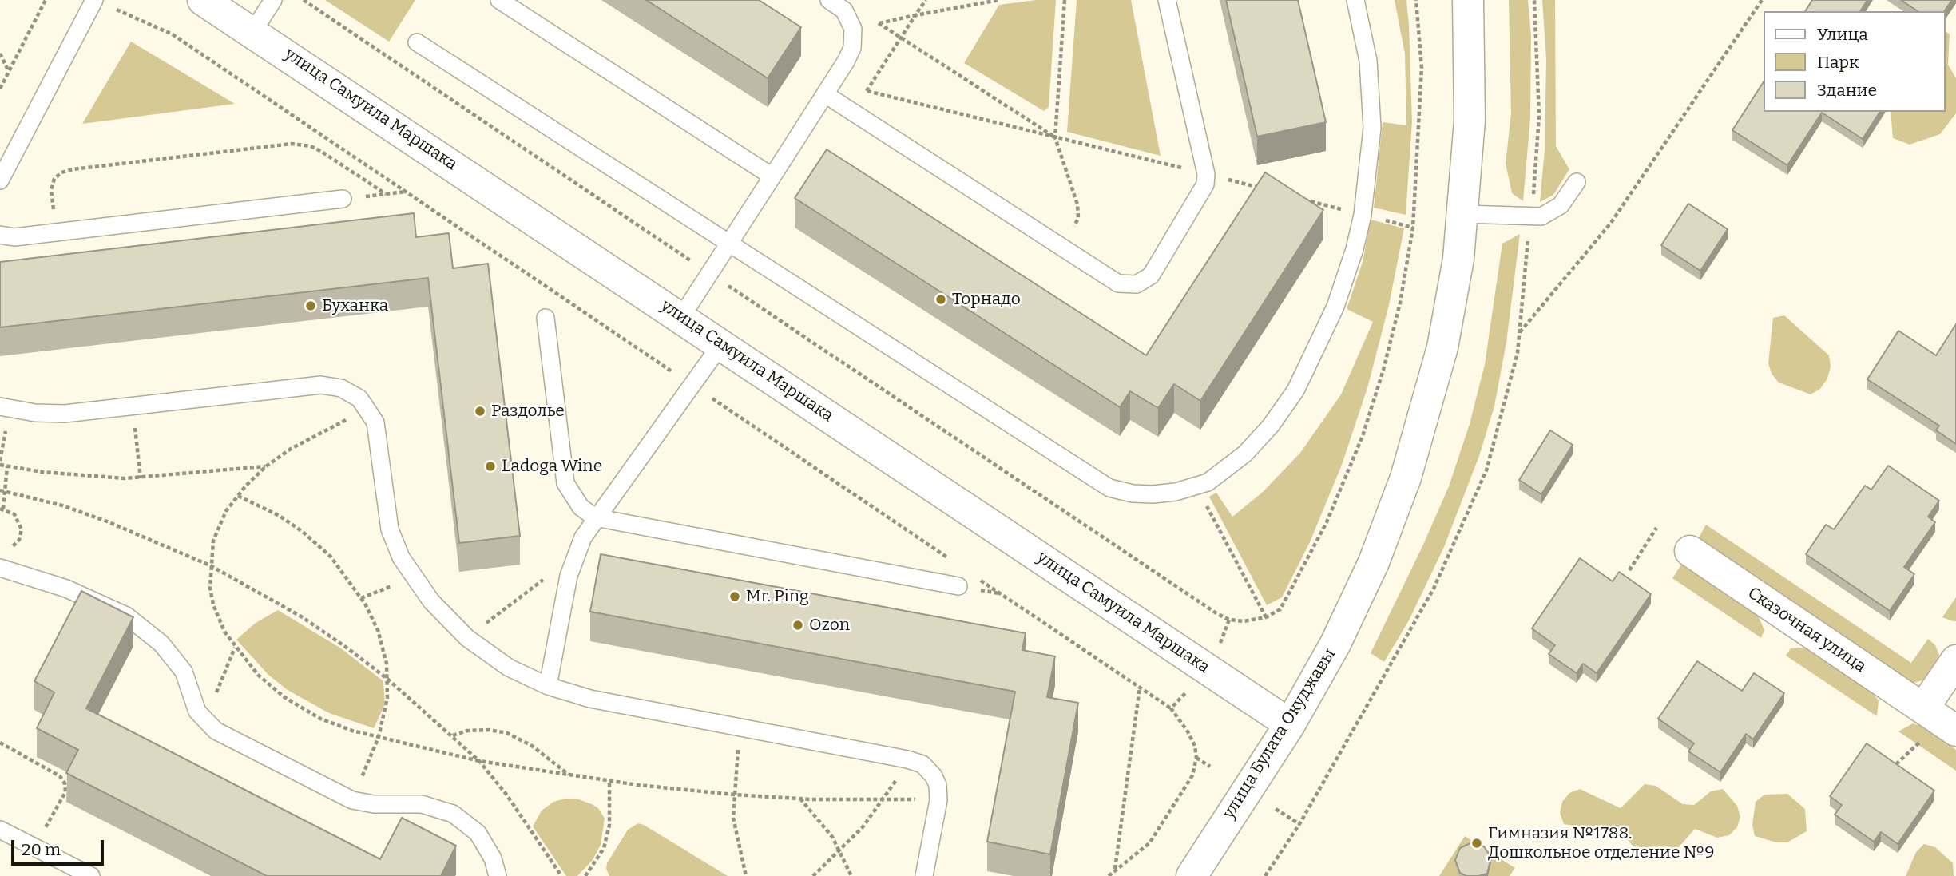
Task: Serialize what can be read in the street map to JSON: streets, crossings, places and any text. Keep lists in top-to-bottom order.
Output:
{
  "streets": {
    "street": ["улица Самуила Маршака", "Сказочная улица", "улица Булата Окуджавы"]
  },
  "crossings": [
    ["улица Самуила Маршака", "улица Булата Окуджавы"]
  ],
  "places": [
    "Торнадо",
    "Буханка",
    "Раздолье",
    "Ladoga Wine",
    "Mr. Ping",
    "Ozon",
    "Гимназия №1788. Дошкольное отделение №9"
  ],
  "legend": ["Улица", "Парк", "Здание"],
  "scale_bar": "20 m"
}
